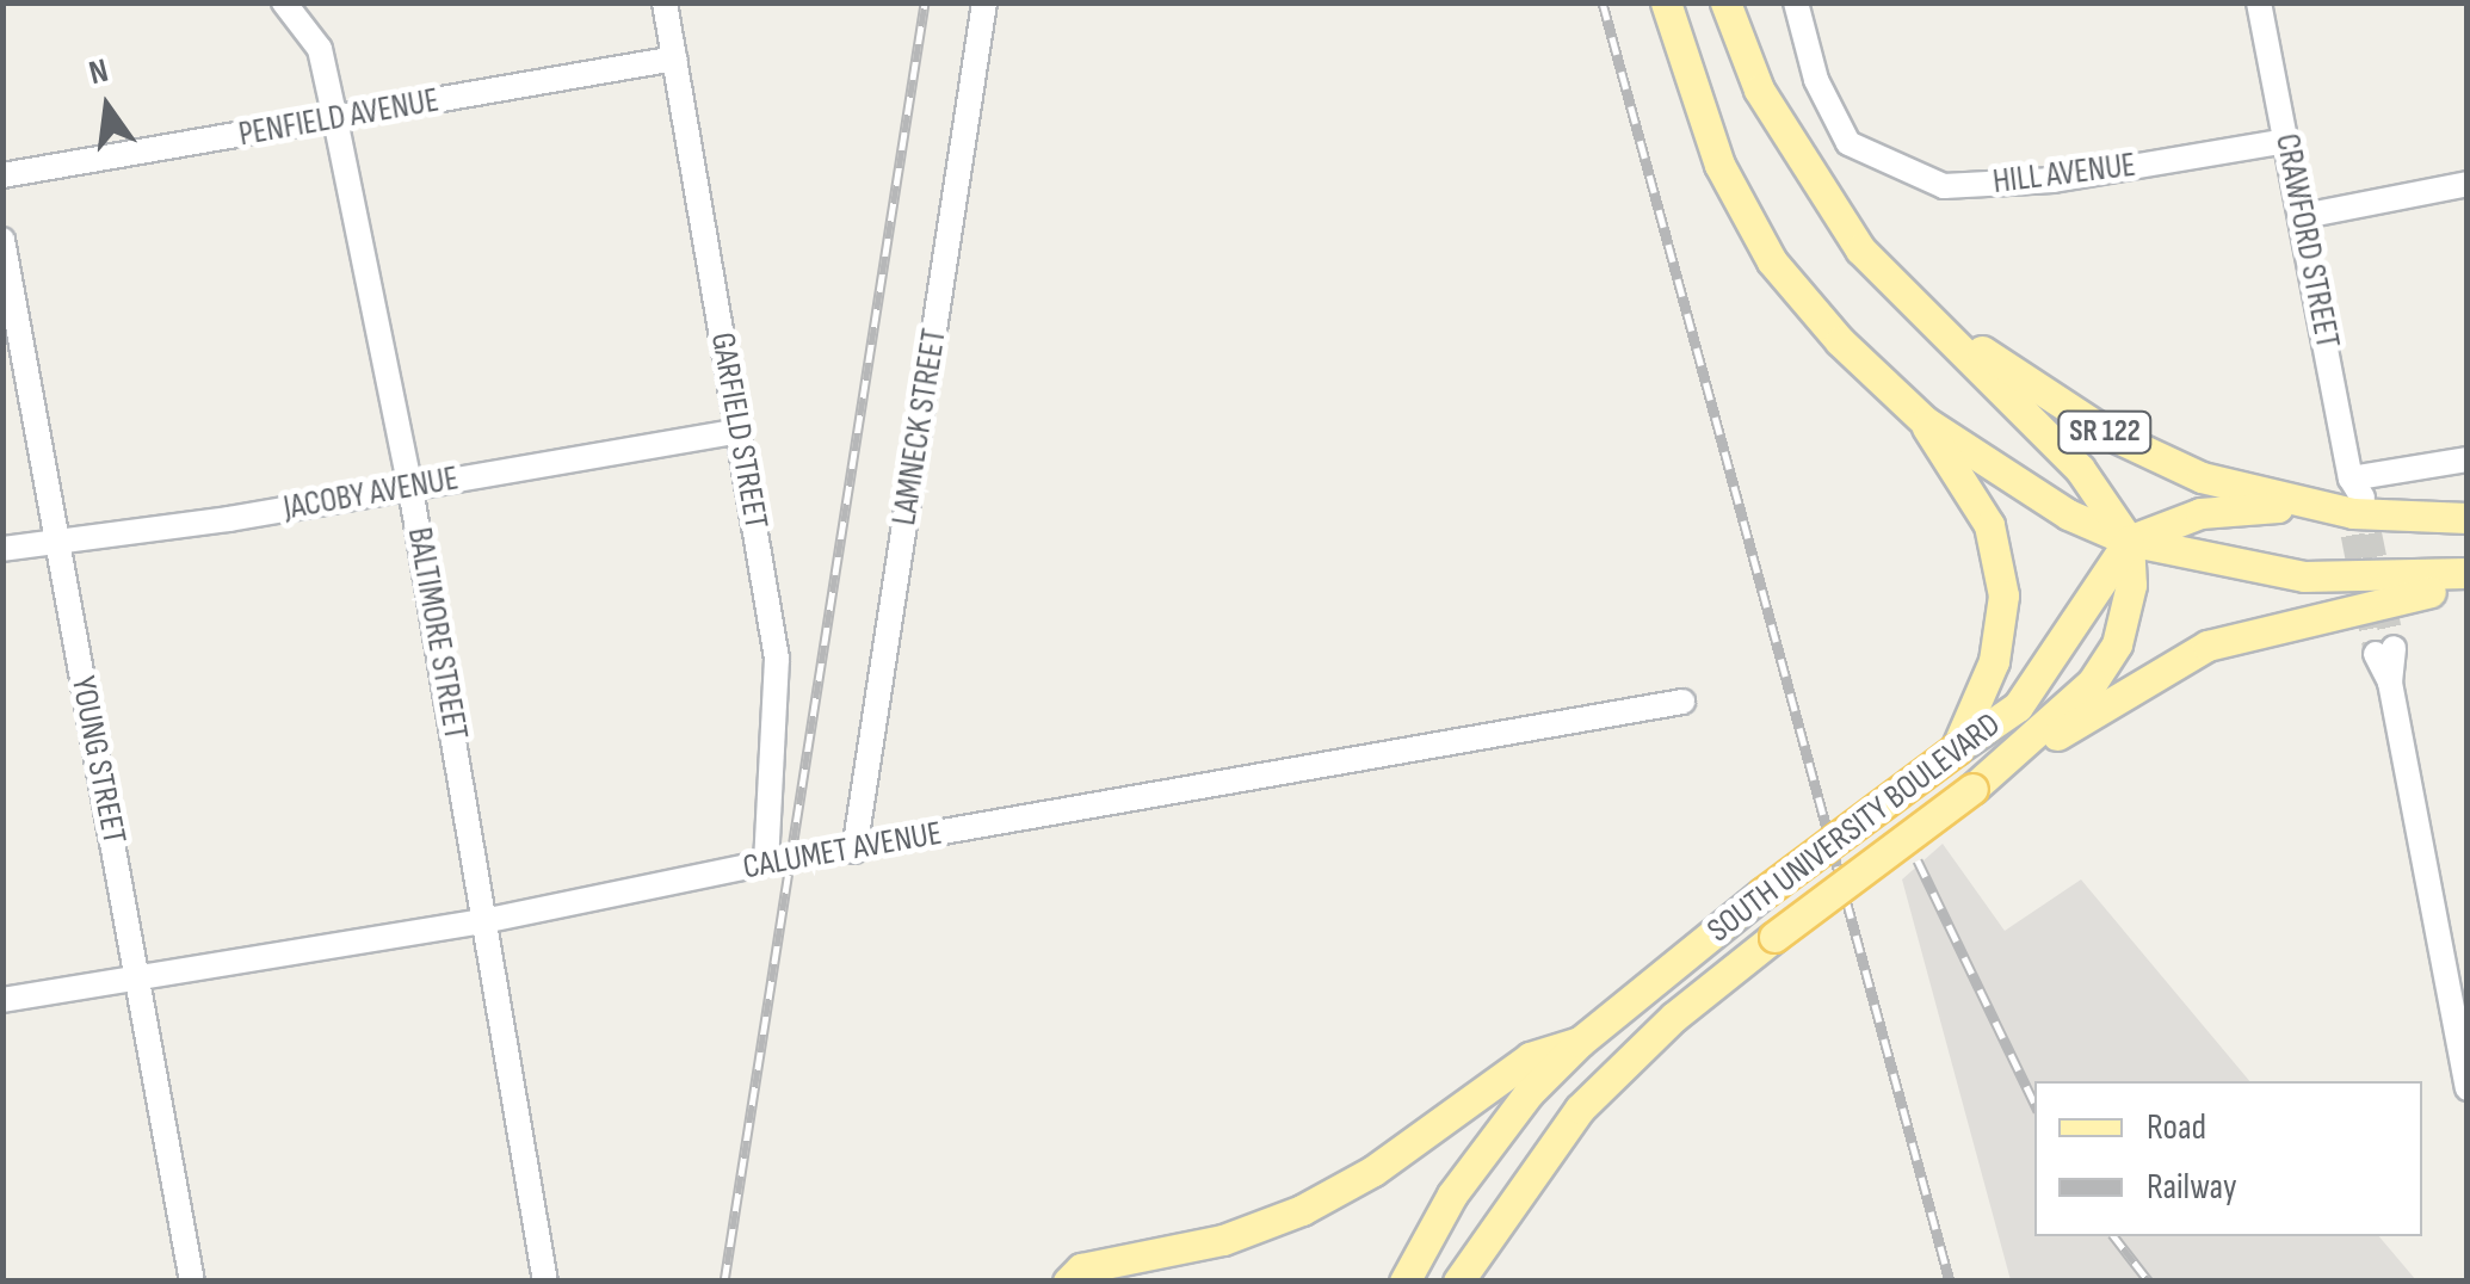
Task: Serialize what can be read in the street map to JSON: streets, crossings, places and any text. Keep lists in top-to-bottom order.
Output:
{
  "streets": {
    "main road": ["SR 122", "SOUTH UNIVERSITY BOULEVARD"],
    "street": [
      "PENFIELD AVENUE",
      "HILL AVENUE",
      "CRAWFORD STREET",
      "LAMNECK STREET",
      "GARFIELD STREET",
      "JACOBY AVENUE",
      "BALTIMORE STREET",
      "YOUNG STREET",
      "CALUMET AVENUE"
    ]
  },
  "crossings": [
    ["PENFIELD AVENUE", "GARFIELD STREET"],
    ["PENFIELD AVENUE", "BALTIMORE STREET"],
    ["HILL AVENUE", "CRAWFORD STREET"],
    ["LAMNECK STREET", "CALUMET AVENUE"],
    ["GARFIELD STREET", "JACOBY AVENUE"],
    ["GARFIELD STREET", "CALUMET AVENUE"],
    ["SR 122", "SOUTH UNIVERSITY BOULEVARD"],
    ["JACOBY AVENUE", "BALTIMORE STREET"],
    ["JACOBY AVENUE", "YOUNG STREET"],
    ["BALTIMORE STREET", "CALUMET AVENUE"],
    ["YOUNG STREET", "CALUMET AVENUE"]
  ],
  "legend": ["Road", "Railway"],
  "north": "top"
}
